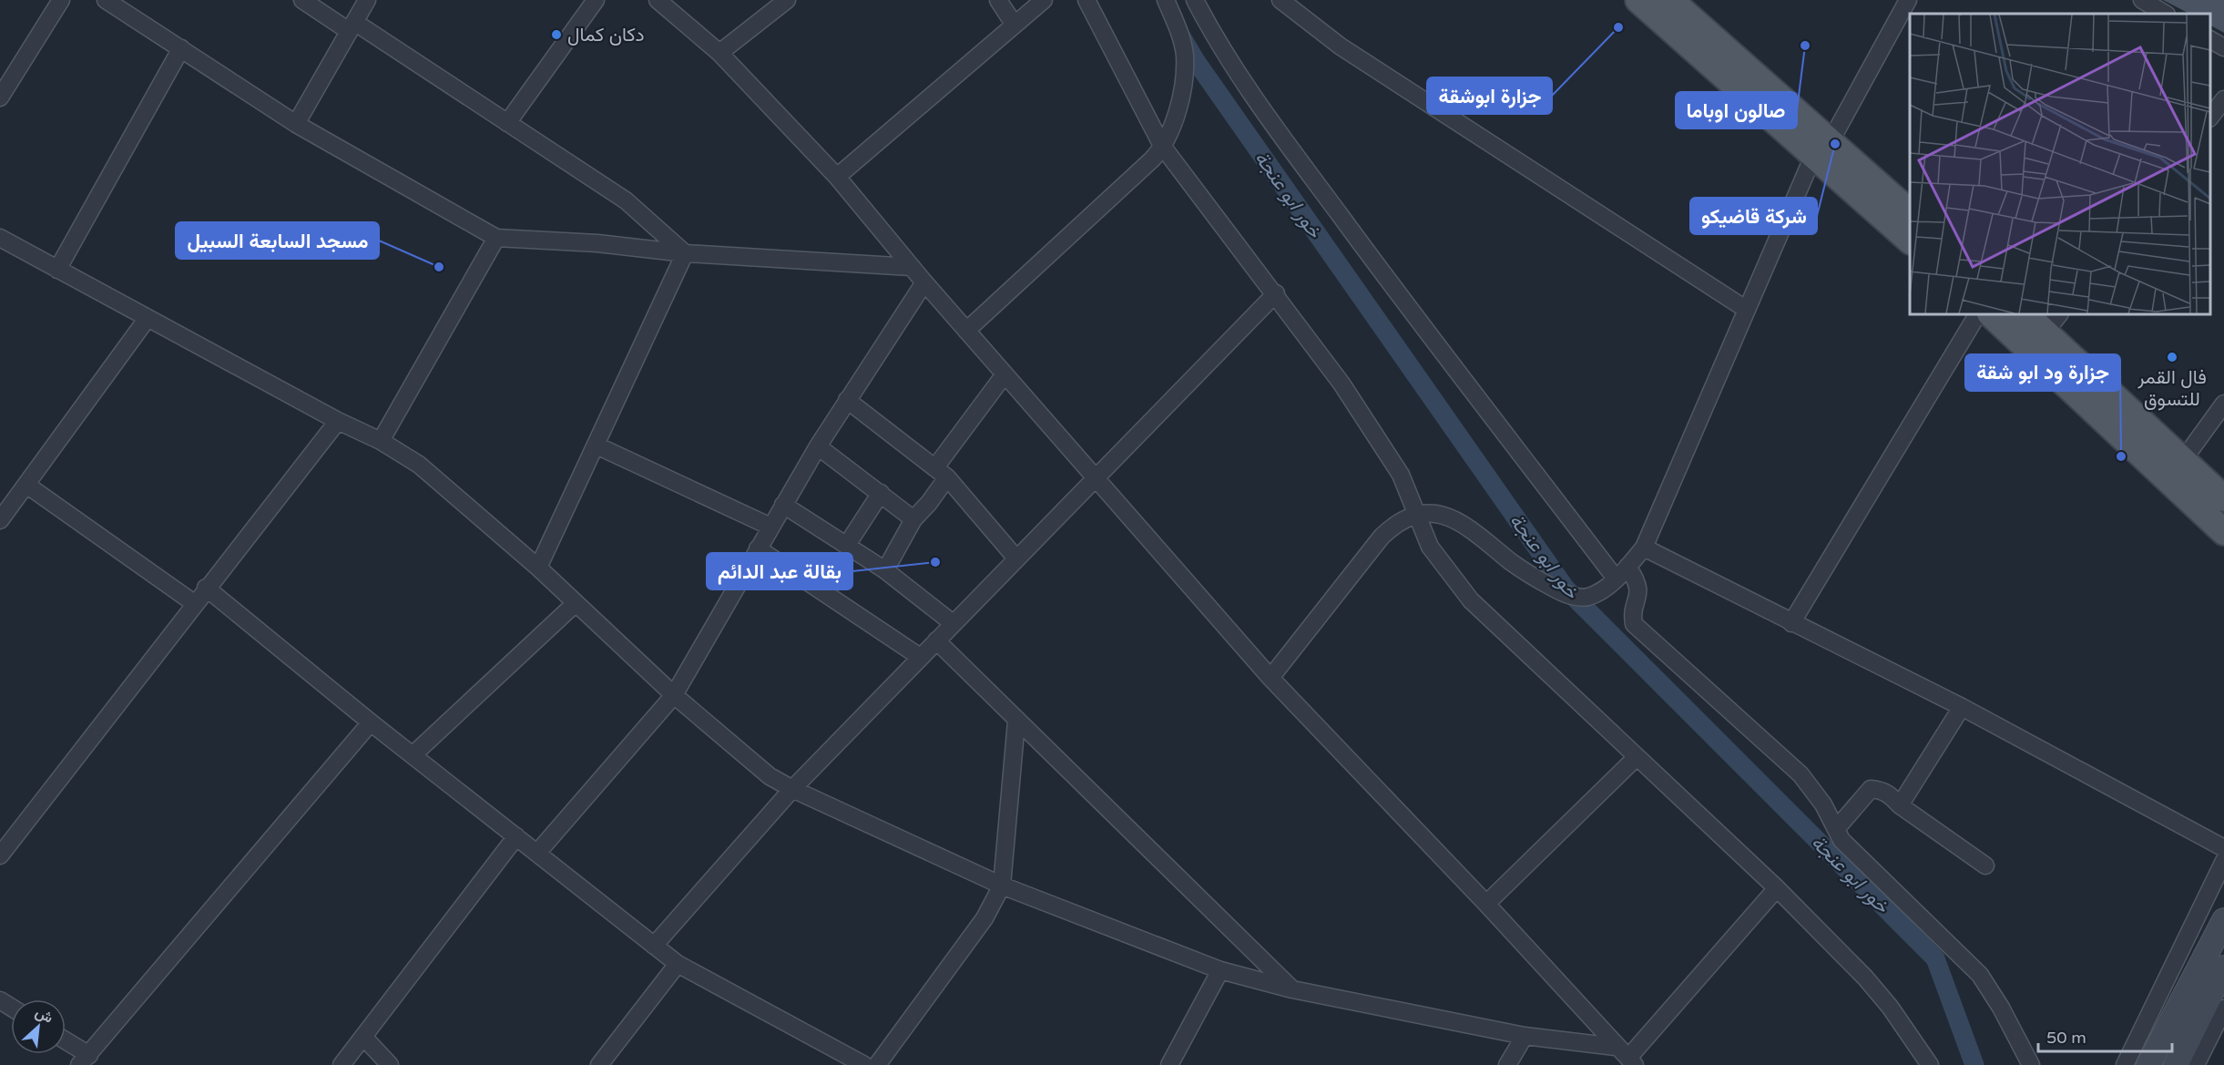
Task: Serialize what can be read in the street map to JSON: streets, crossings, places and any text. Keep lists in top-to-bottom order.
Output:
{
  "water": ["خور ابو عنجة"],
  "places": [
    "جزارة ابوشقة",
    "دكان كمال",
    "صالون اوباما",
    "شركة قاضيكو",
    "مسجد السابعة السبيل",
    "فال القمر للتسوق",
    "جزارة ود ابو شقة",
    "بقالة عبد الدائم"
  ],
  "scale_bar": "50 m",
  "north": "top right"
}
